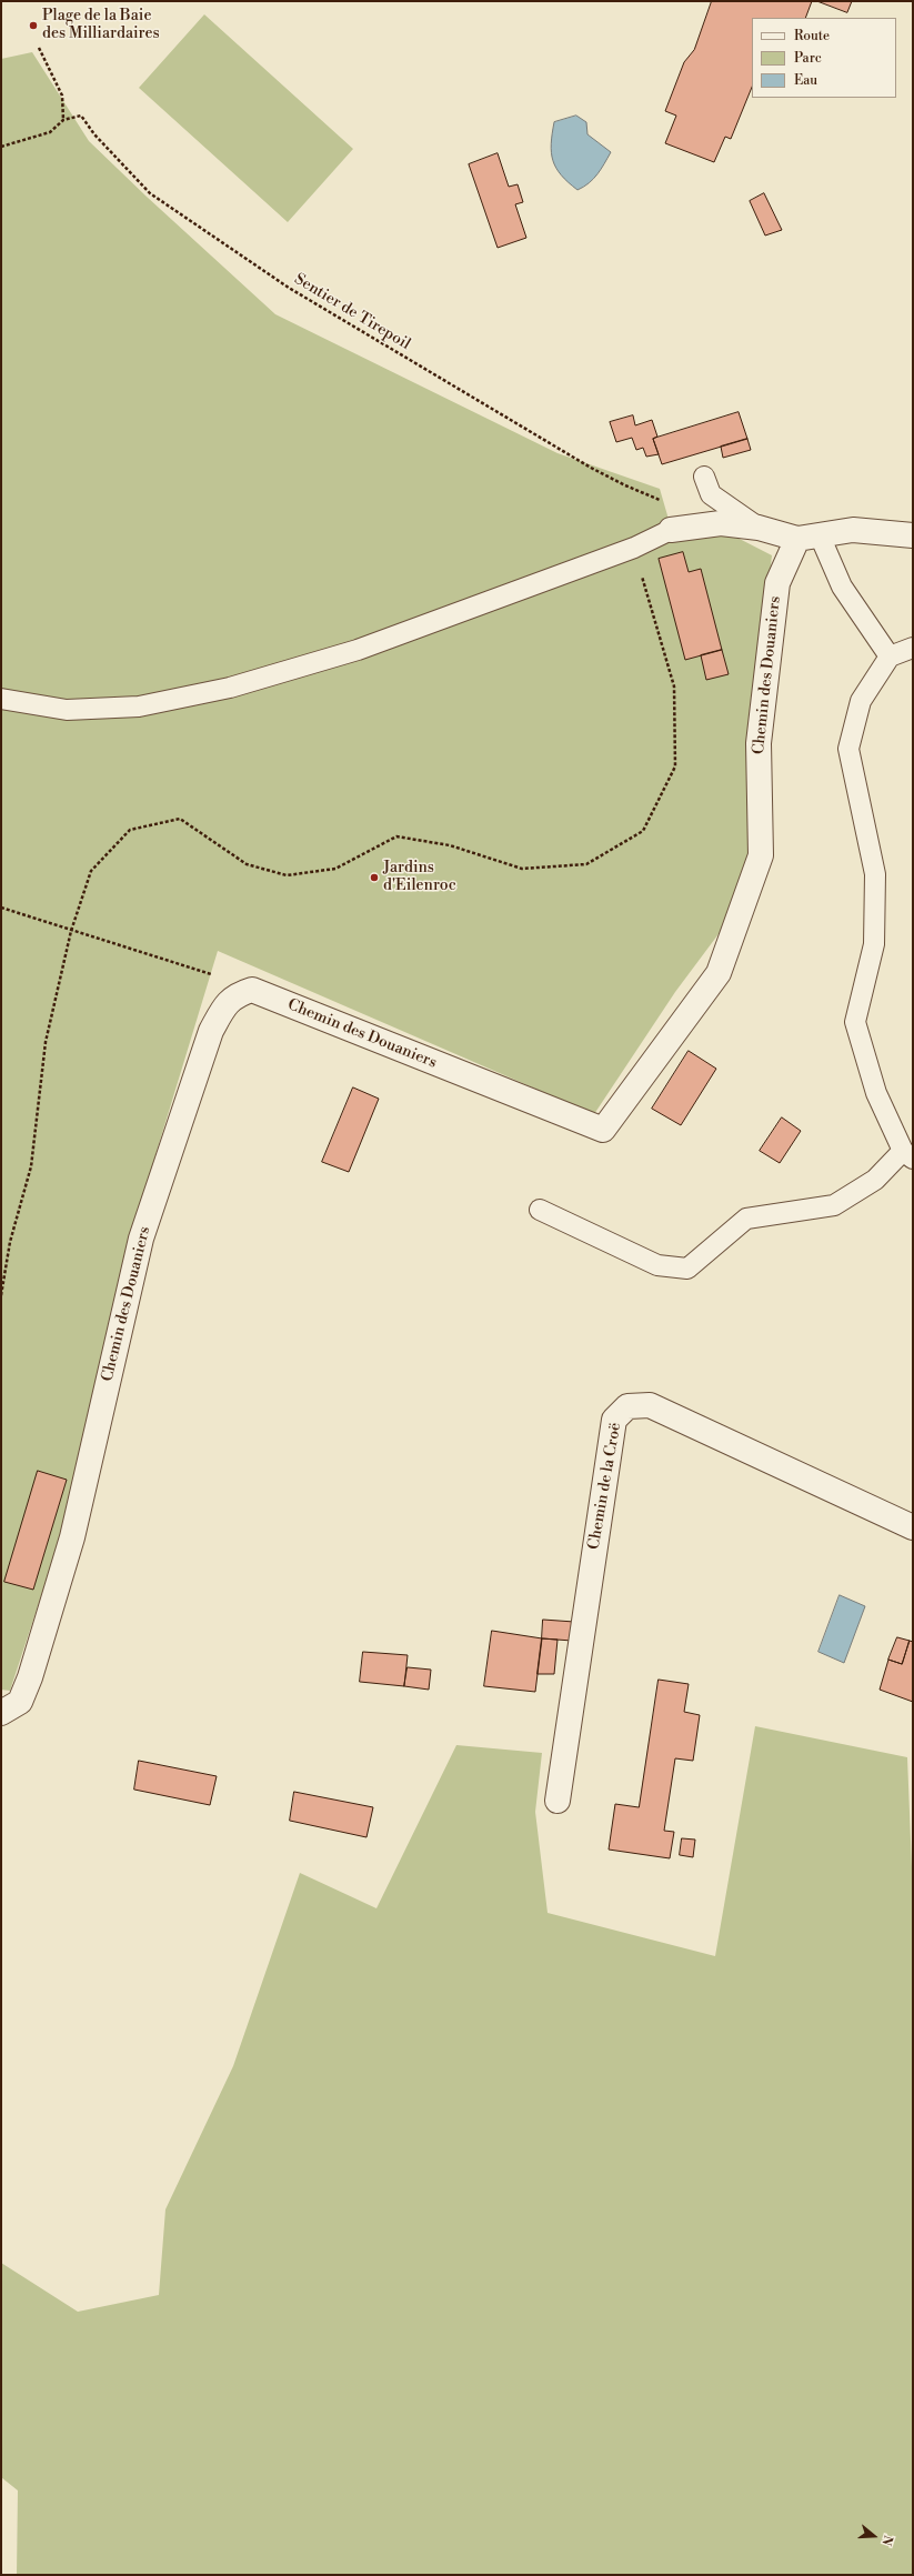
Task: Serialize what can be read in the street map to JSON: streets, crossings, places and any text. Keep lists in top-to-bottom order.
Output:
{
  "streets": {
    "street": ["Chemin des Douaniers", "Chemin de la Croë"],
    "path": ["Sentier de Tirepoil"]
  },
  "places": ["Plage de la Baie des Milliardaires", "Jardins d'Eilenroc"],
  "legend": ["Route", "Parc", "Eau"],
  "north": "right"
}
